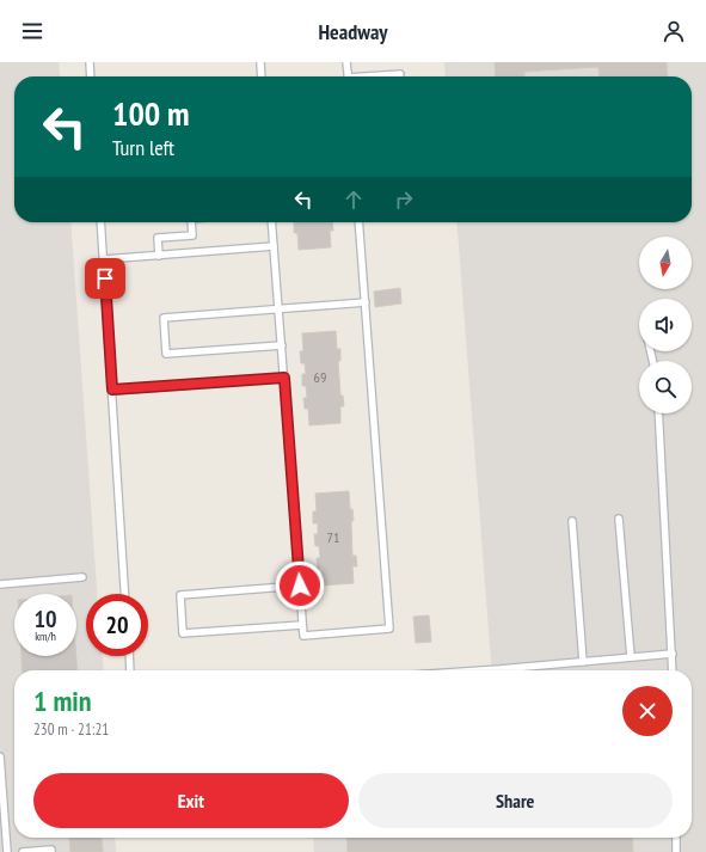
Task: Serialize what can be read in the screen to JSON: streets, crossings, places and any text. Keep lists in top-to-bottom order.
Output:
{
  "house_numbers": ["69", "71"],
  "north": "bottom",
  "page": {
    "header": "Headway",
    "turn": ["100 m", "Turn left"],
    "speed": "10 km/h",
    "limit": "20",
    "heading": ["1 min", "230 m · 21:21"],
    "buttons": ["Exit", "Share"]
  }
}
